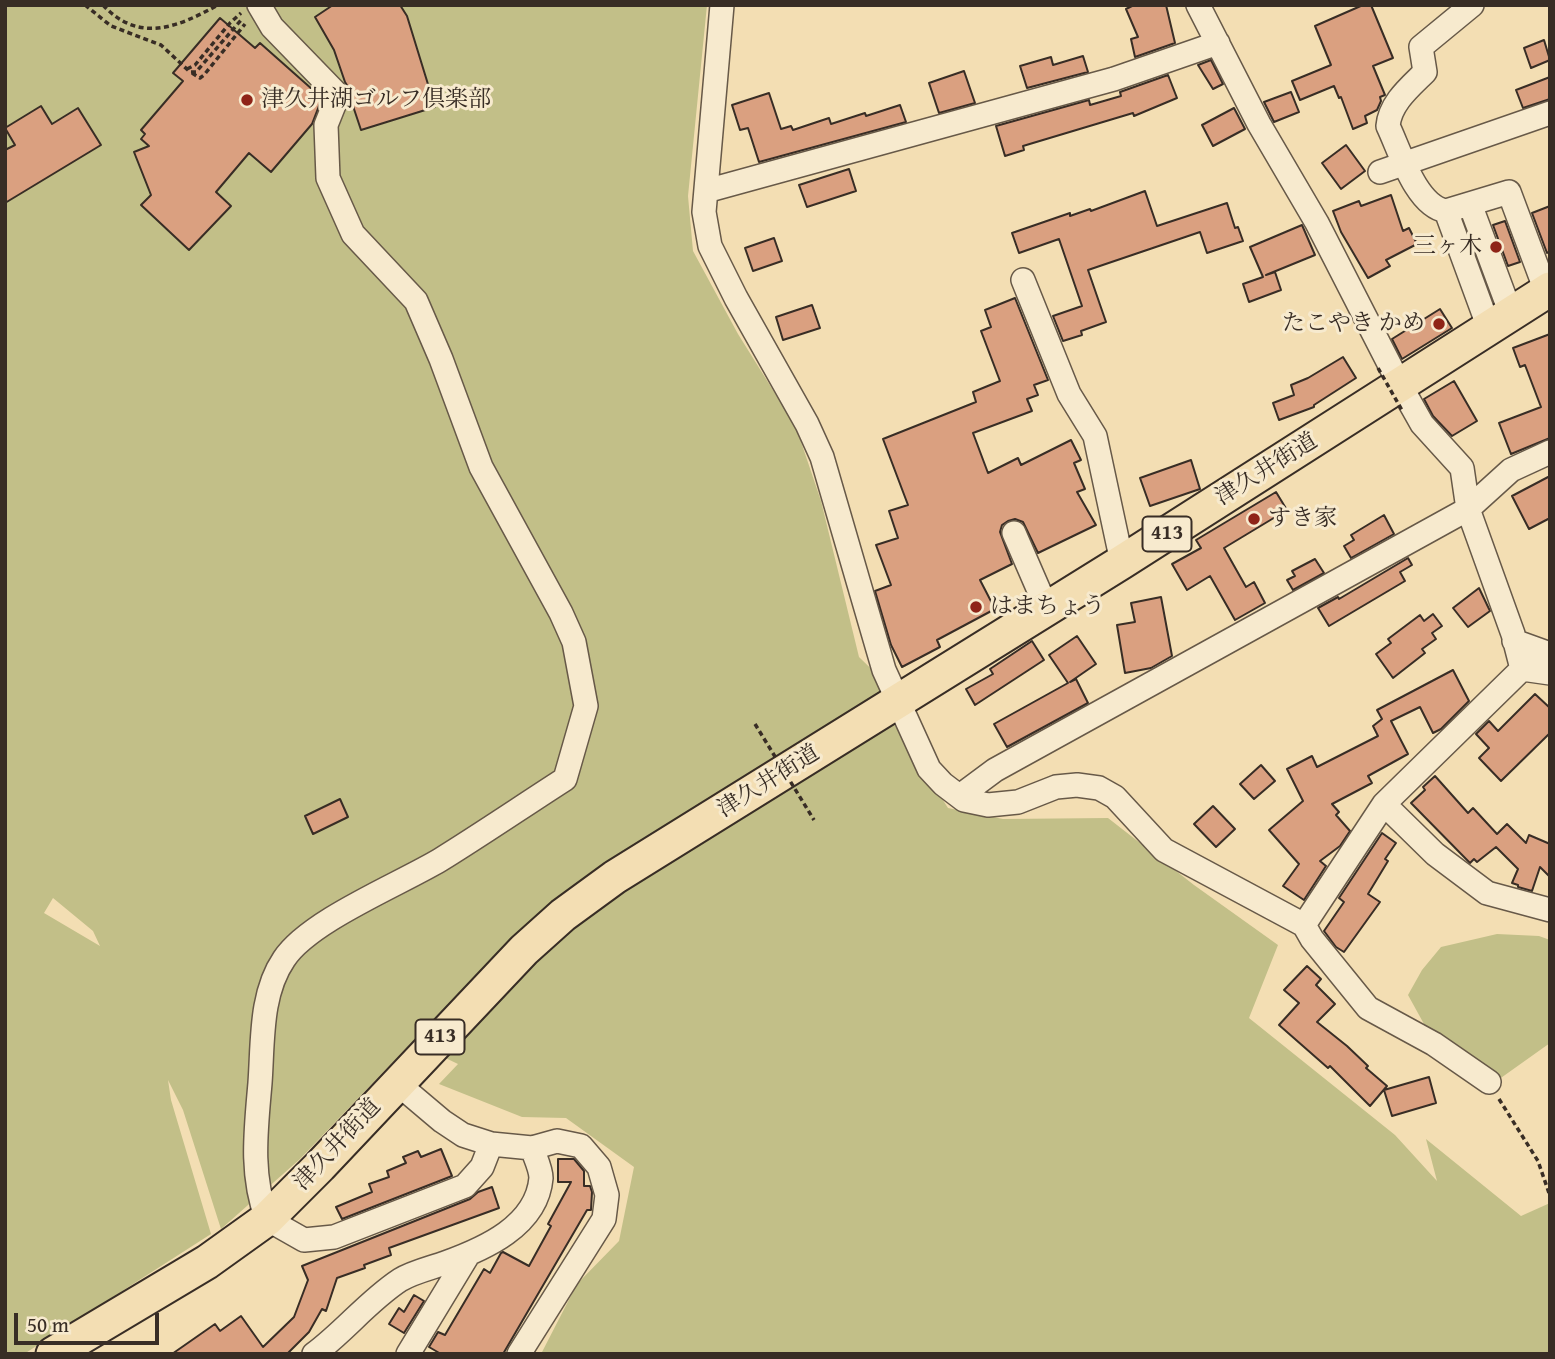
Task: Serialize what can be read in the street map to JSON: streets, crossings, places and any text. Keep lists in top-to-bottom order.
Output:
{
  "streets": {
    "highway": ["津久井街道", "413"]
  },
  "places": [
    "津久井湖ゴルフ倶楽部",
    "三ヶ木",
    "たこやき かめ",
    "すき家",
    "はまちょう"
  ],
  "scale_bar": "50 m"
}
